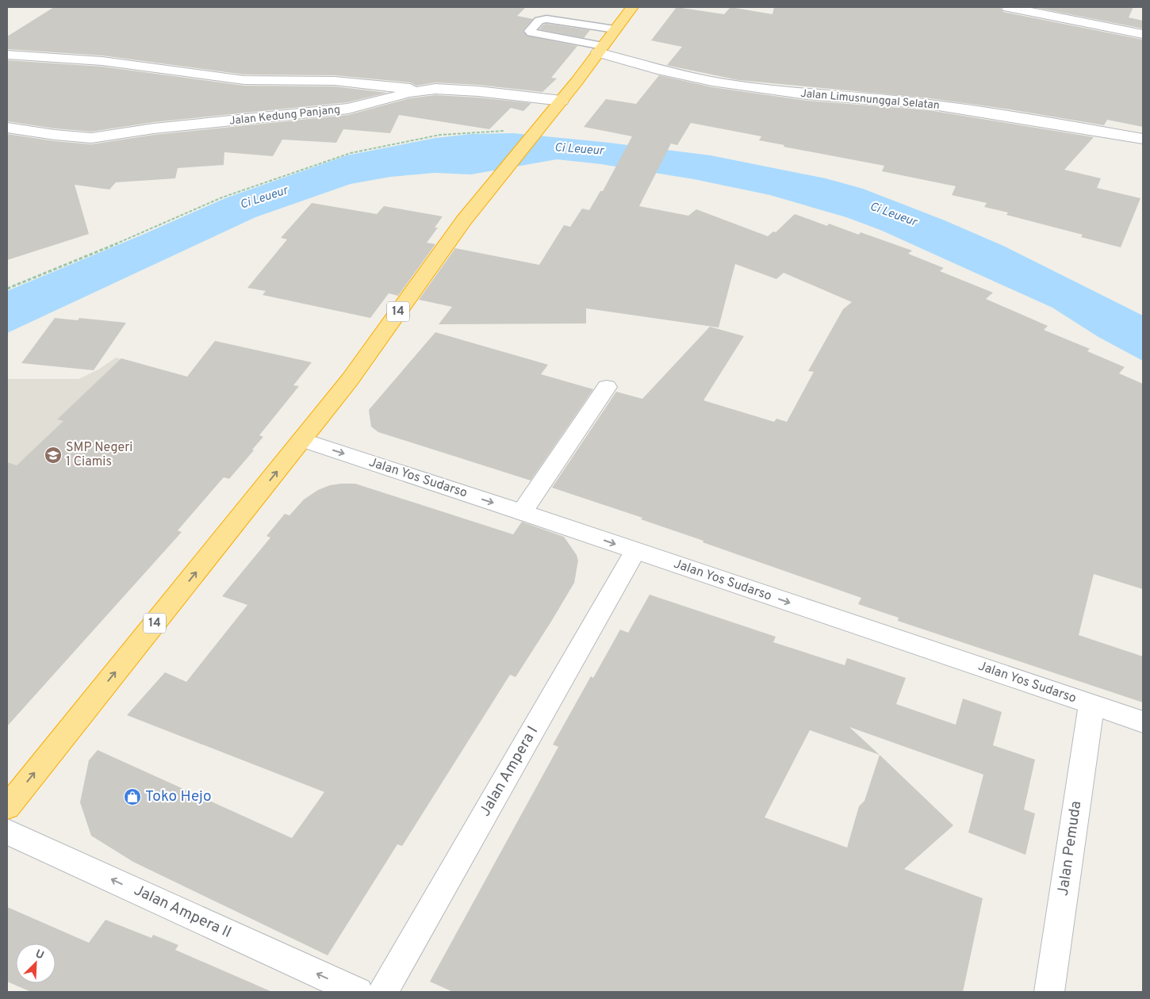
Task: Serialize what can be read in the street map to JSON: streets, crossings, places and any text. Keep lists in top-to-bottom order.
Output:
{
  "streets": {
    "highway": ["14"],
    "street": [
      "Jalan Limusnunggal Selatan",
      "Jalan Kedung Panjang",
      "Jalan Yos Sudarso",
      "Jalan Ampera I",
      "Jalan Pemuda",
      "Jalan Ampera II"
    ]
  },
  "crossings": [
    ["Jalan Limusnunggal Selatan", "14"],
    ["Jalan Kedung Panjang", "14"],
    ["14", "Jalan Yos Sudarso"],
    ["Jalan Yos Sudarso", "Jalan Ampera I"],
    ["Jalan Yos Sudarso", "Jalan Pemuda"]
  ],
  "one_way": ["Jalan Yos Sudarso", "Jalan Ampera II"],
  "water": ["Ci Leueur"],
  "places": {
    "school or university": ["SMP Negeri 1 Ciamis"],
    "shop": ["Toko Hejo"]
  },
  "north": "top right"
}
